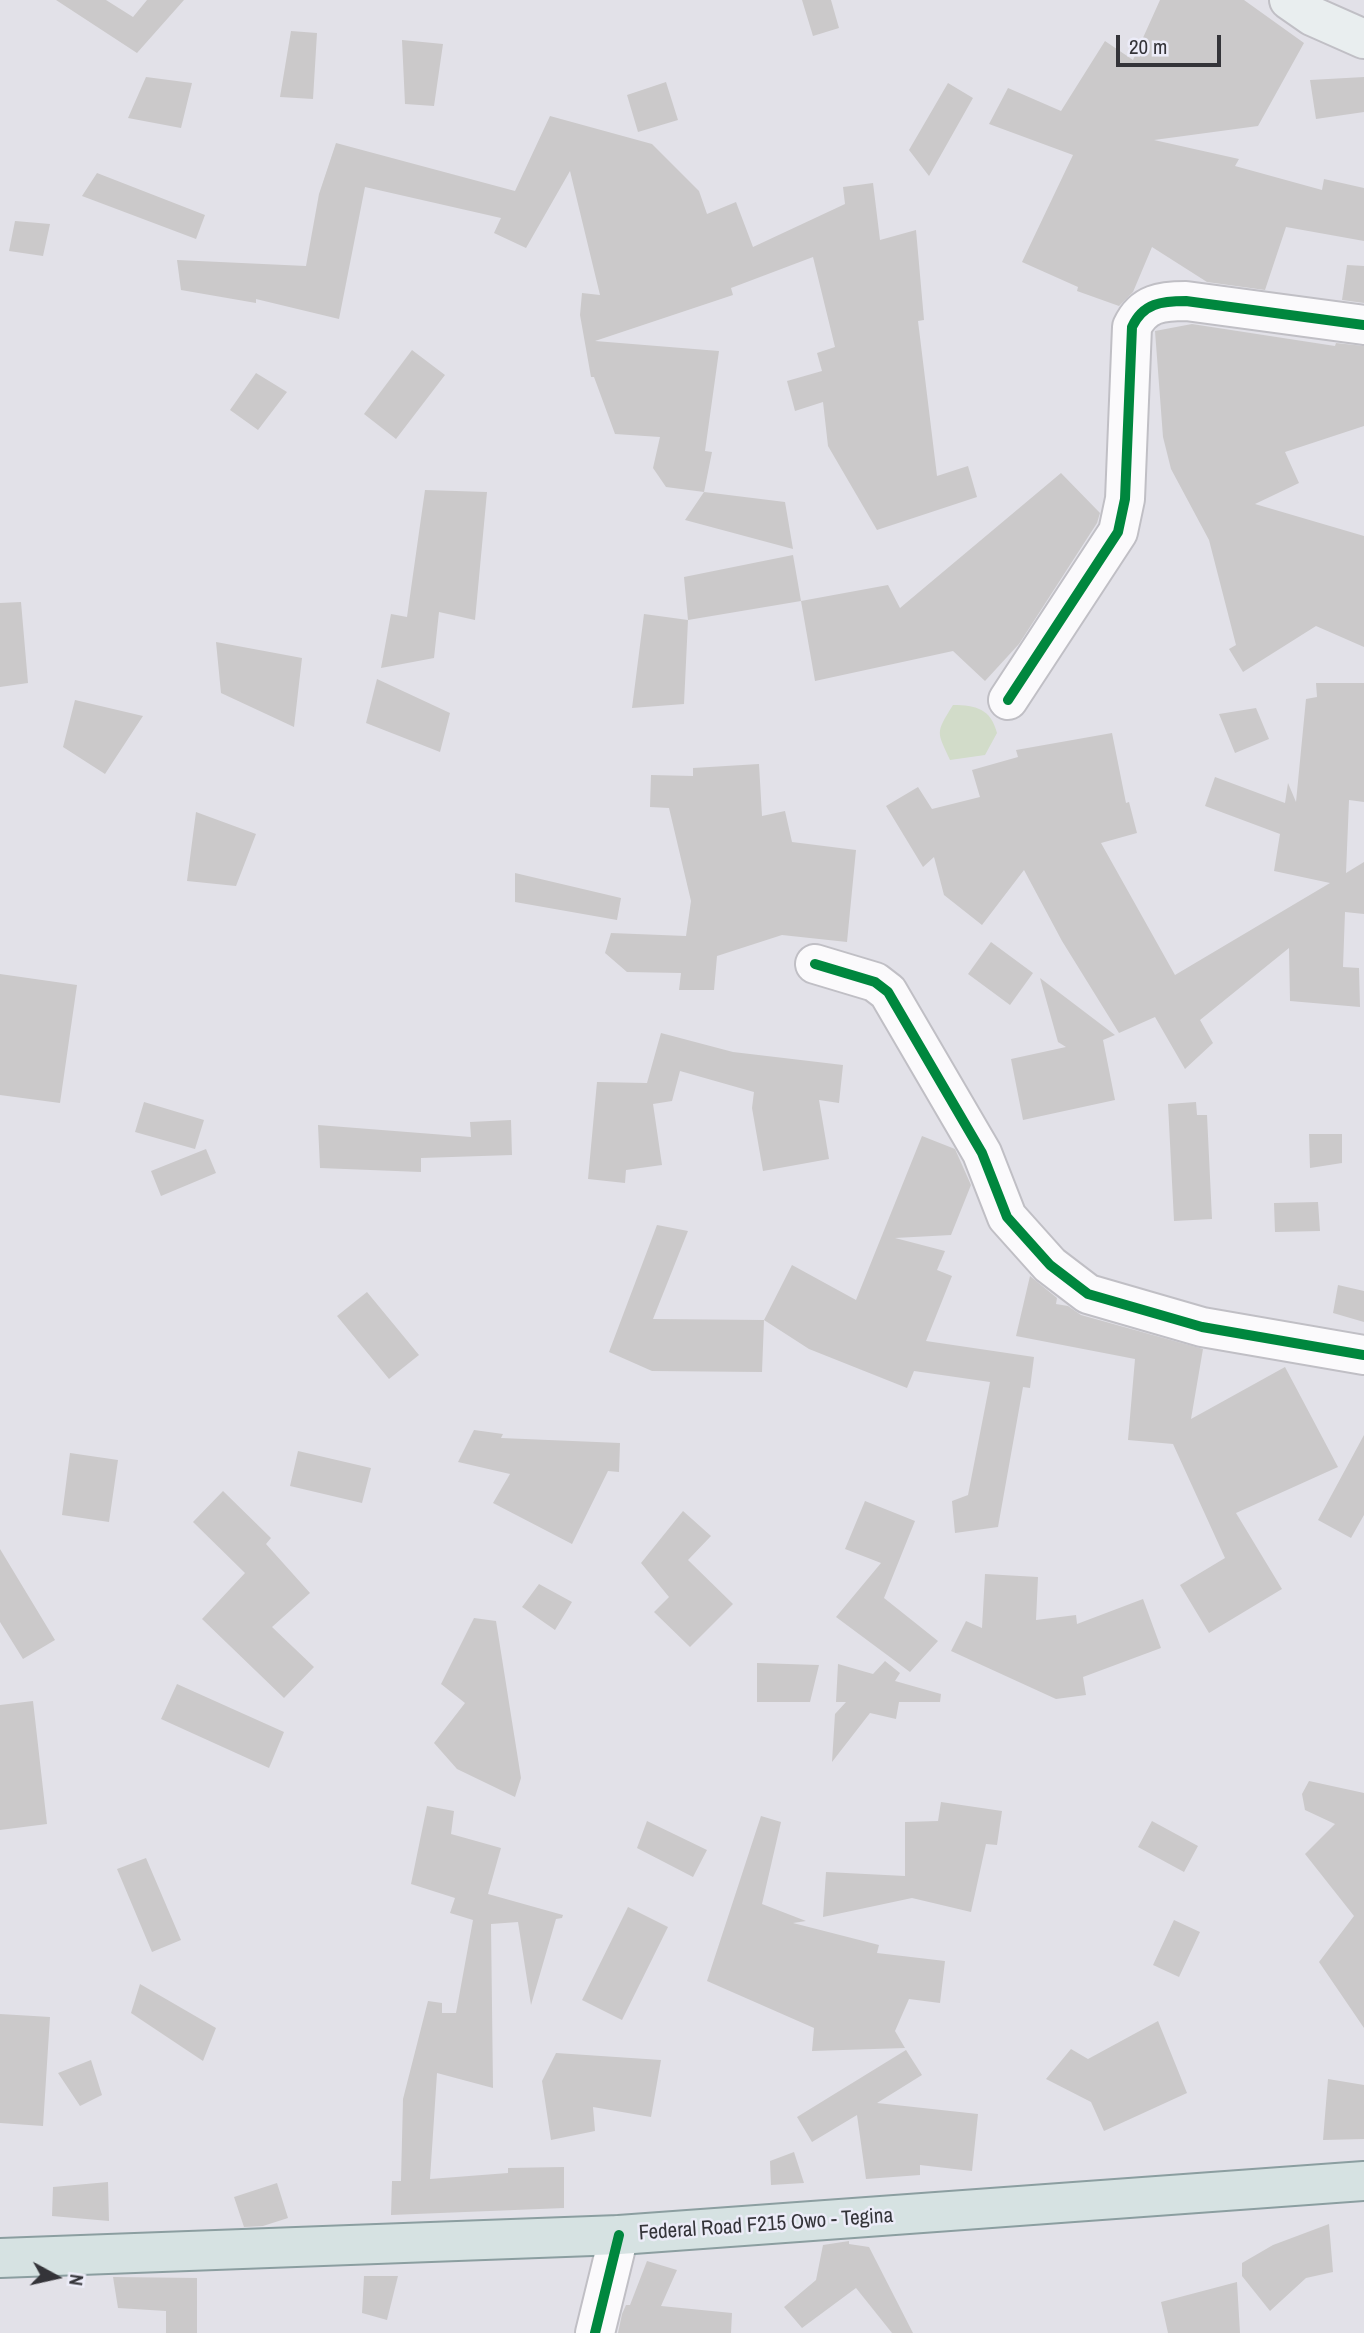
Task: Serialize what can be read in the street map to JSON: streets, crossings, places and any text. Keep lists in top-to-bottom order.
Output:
{
  "streets": {
    "main road": ["Federal Road F215 Owo - Tegina"]
  },
  "scale_bar": "20 m",
  "north": "right"
}
